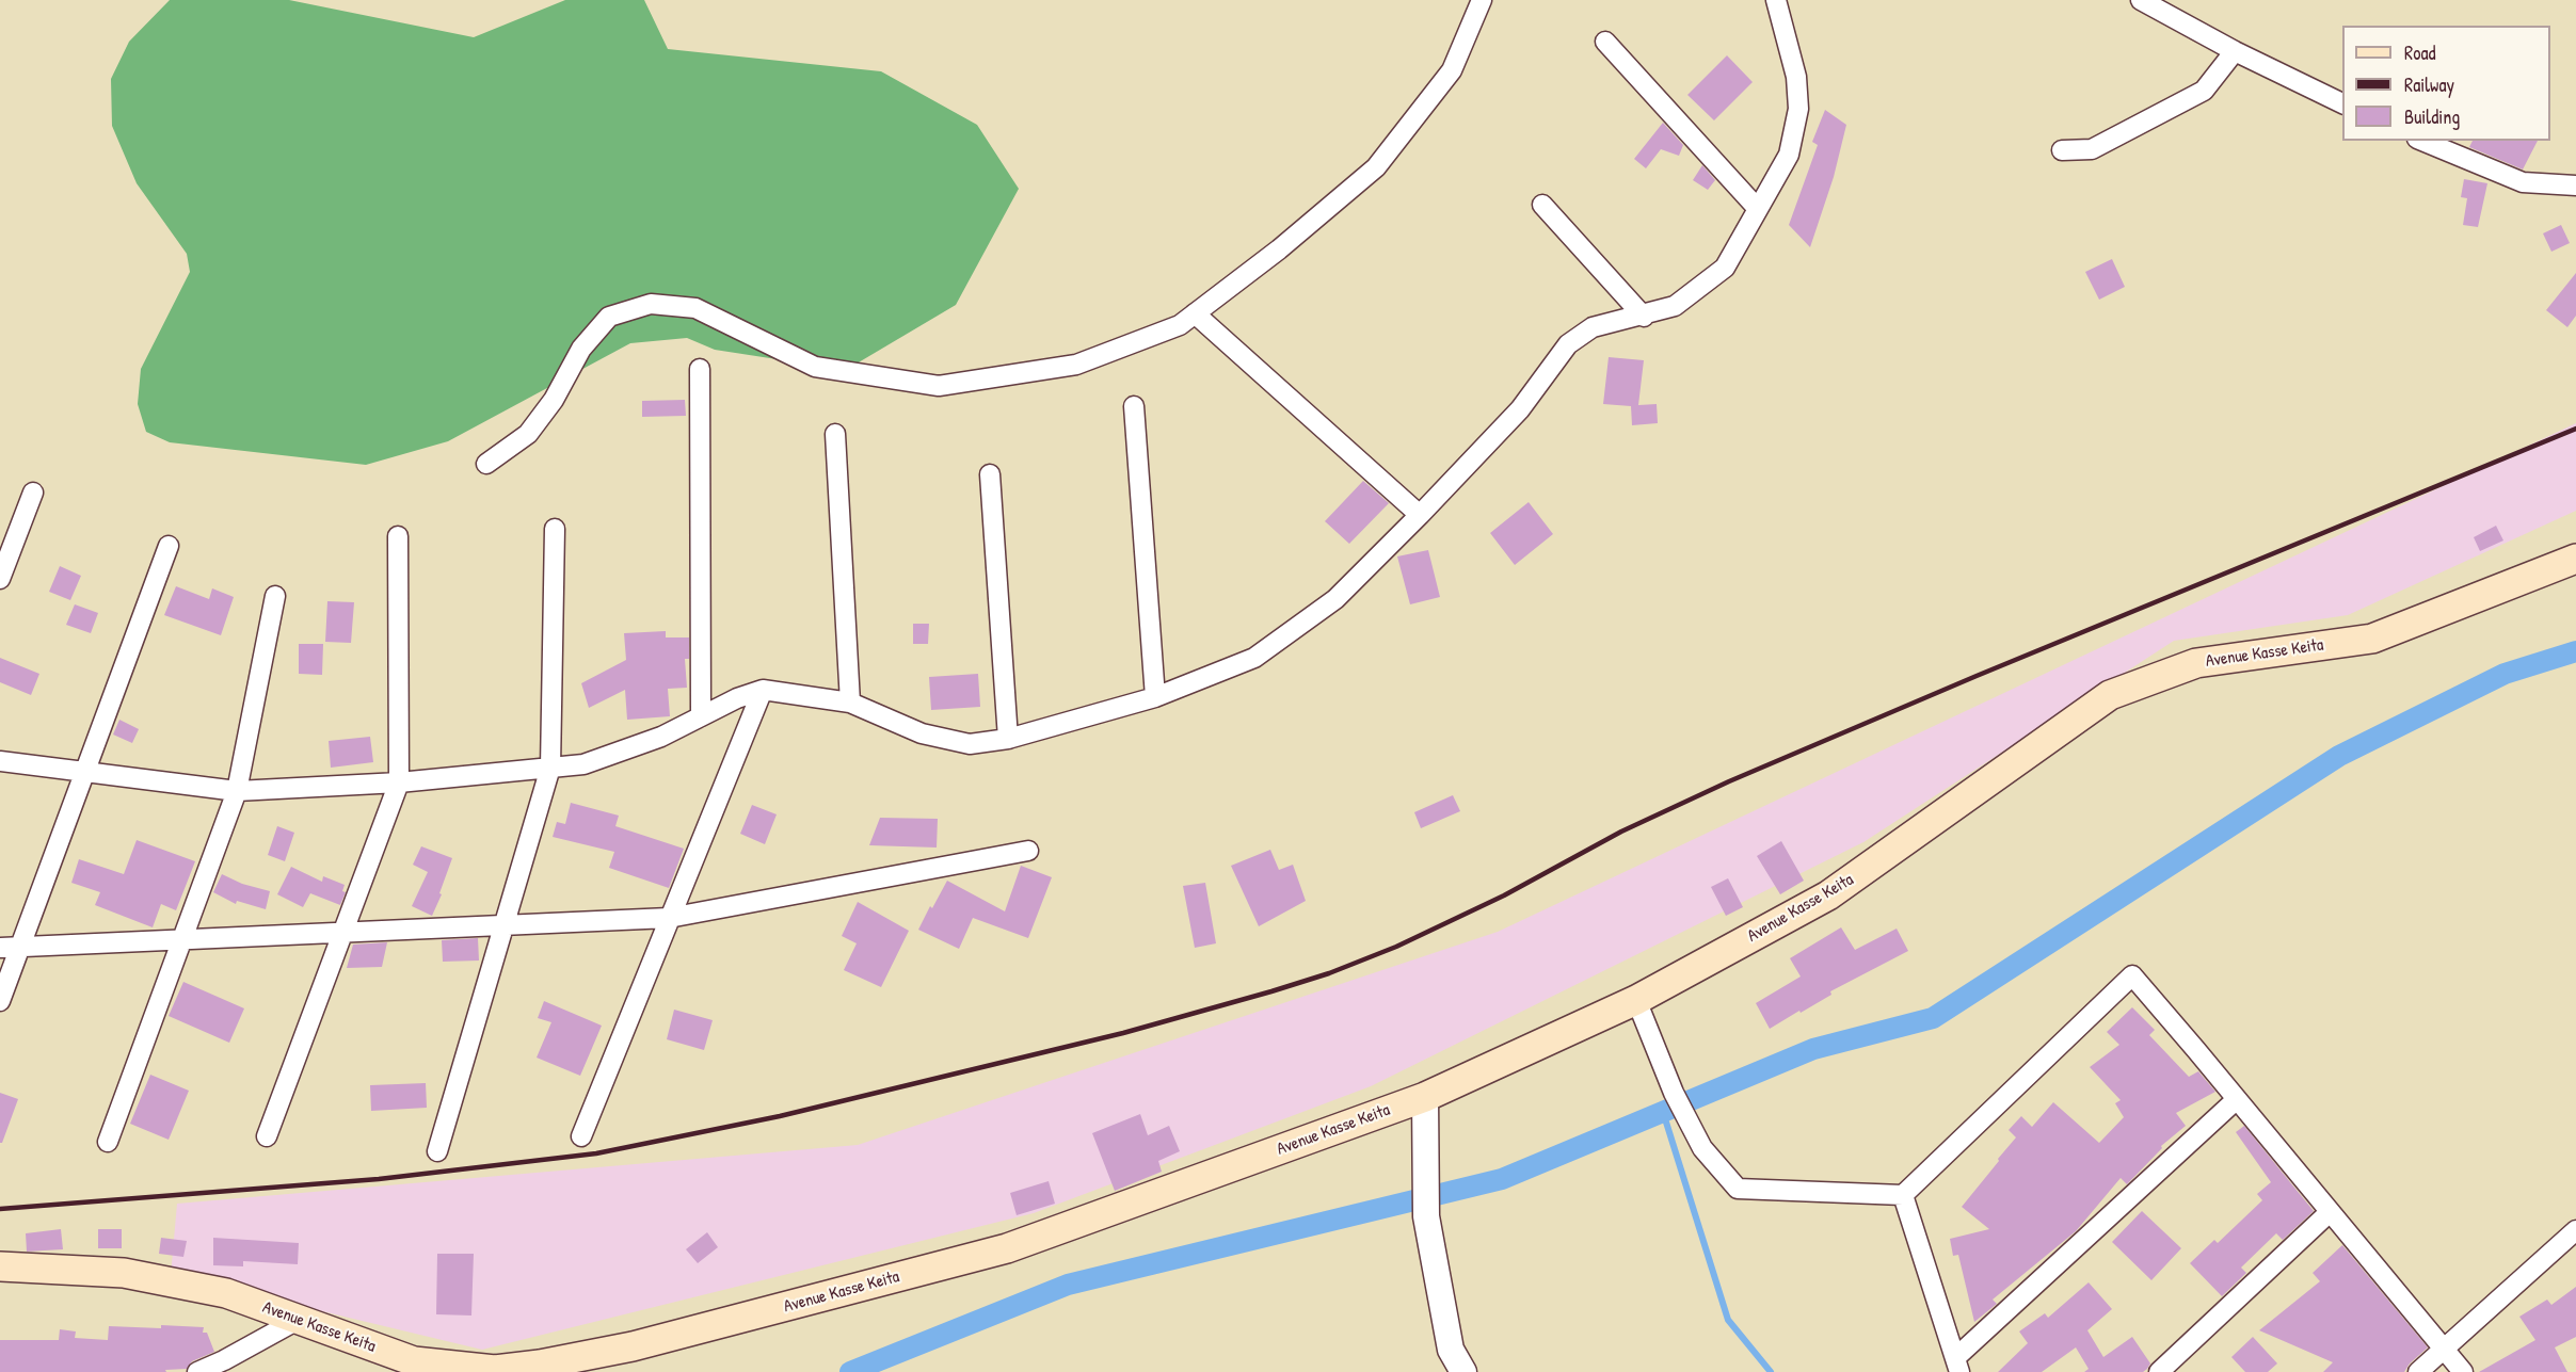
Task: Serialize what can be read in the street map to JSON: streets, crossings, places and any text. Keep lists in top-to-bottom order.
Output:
{
  "streets": {
    "main road": ["Avenue Kasse Keita"]
  },
  "legend": ["Road", "Railway", "Building"]
}
